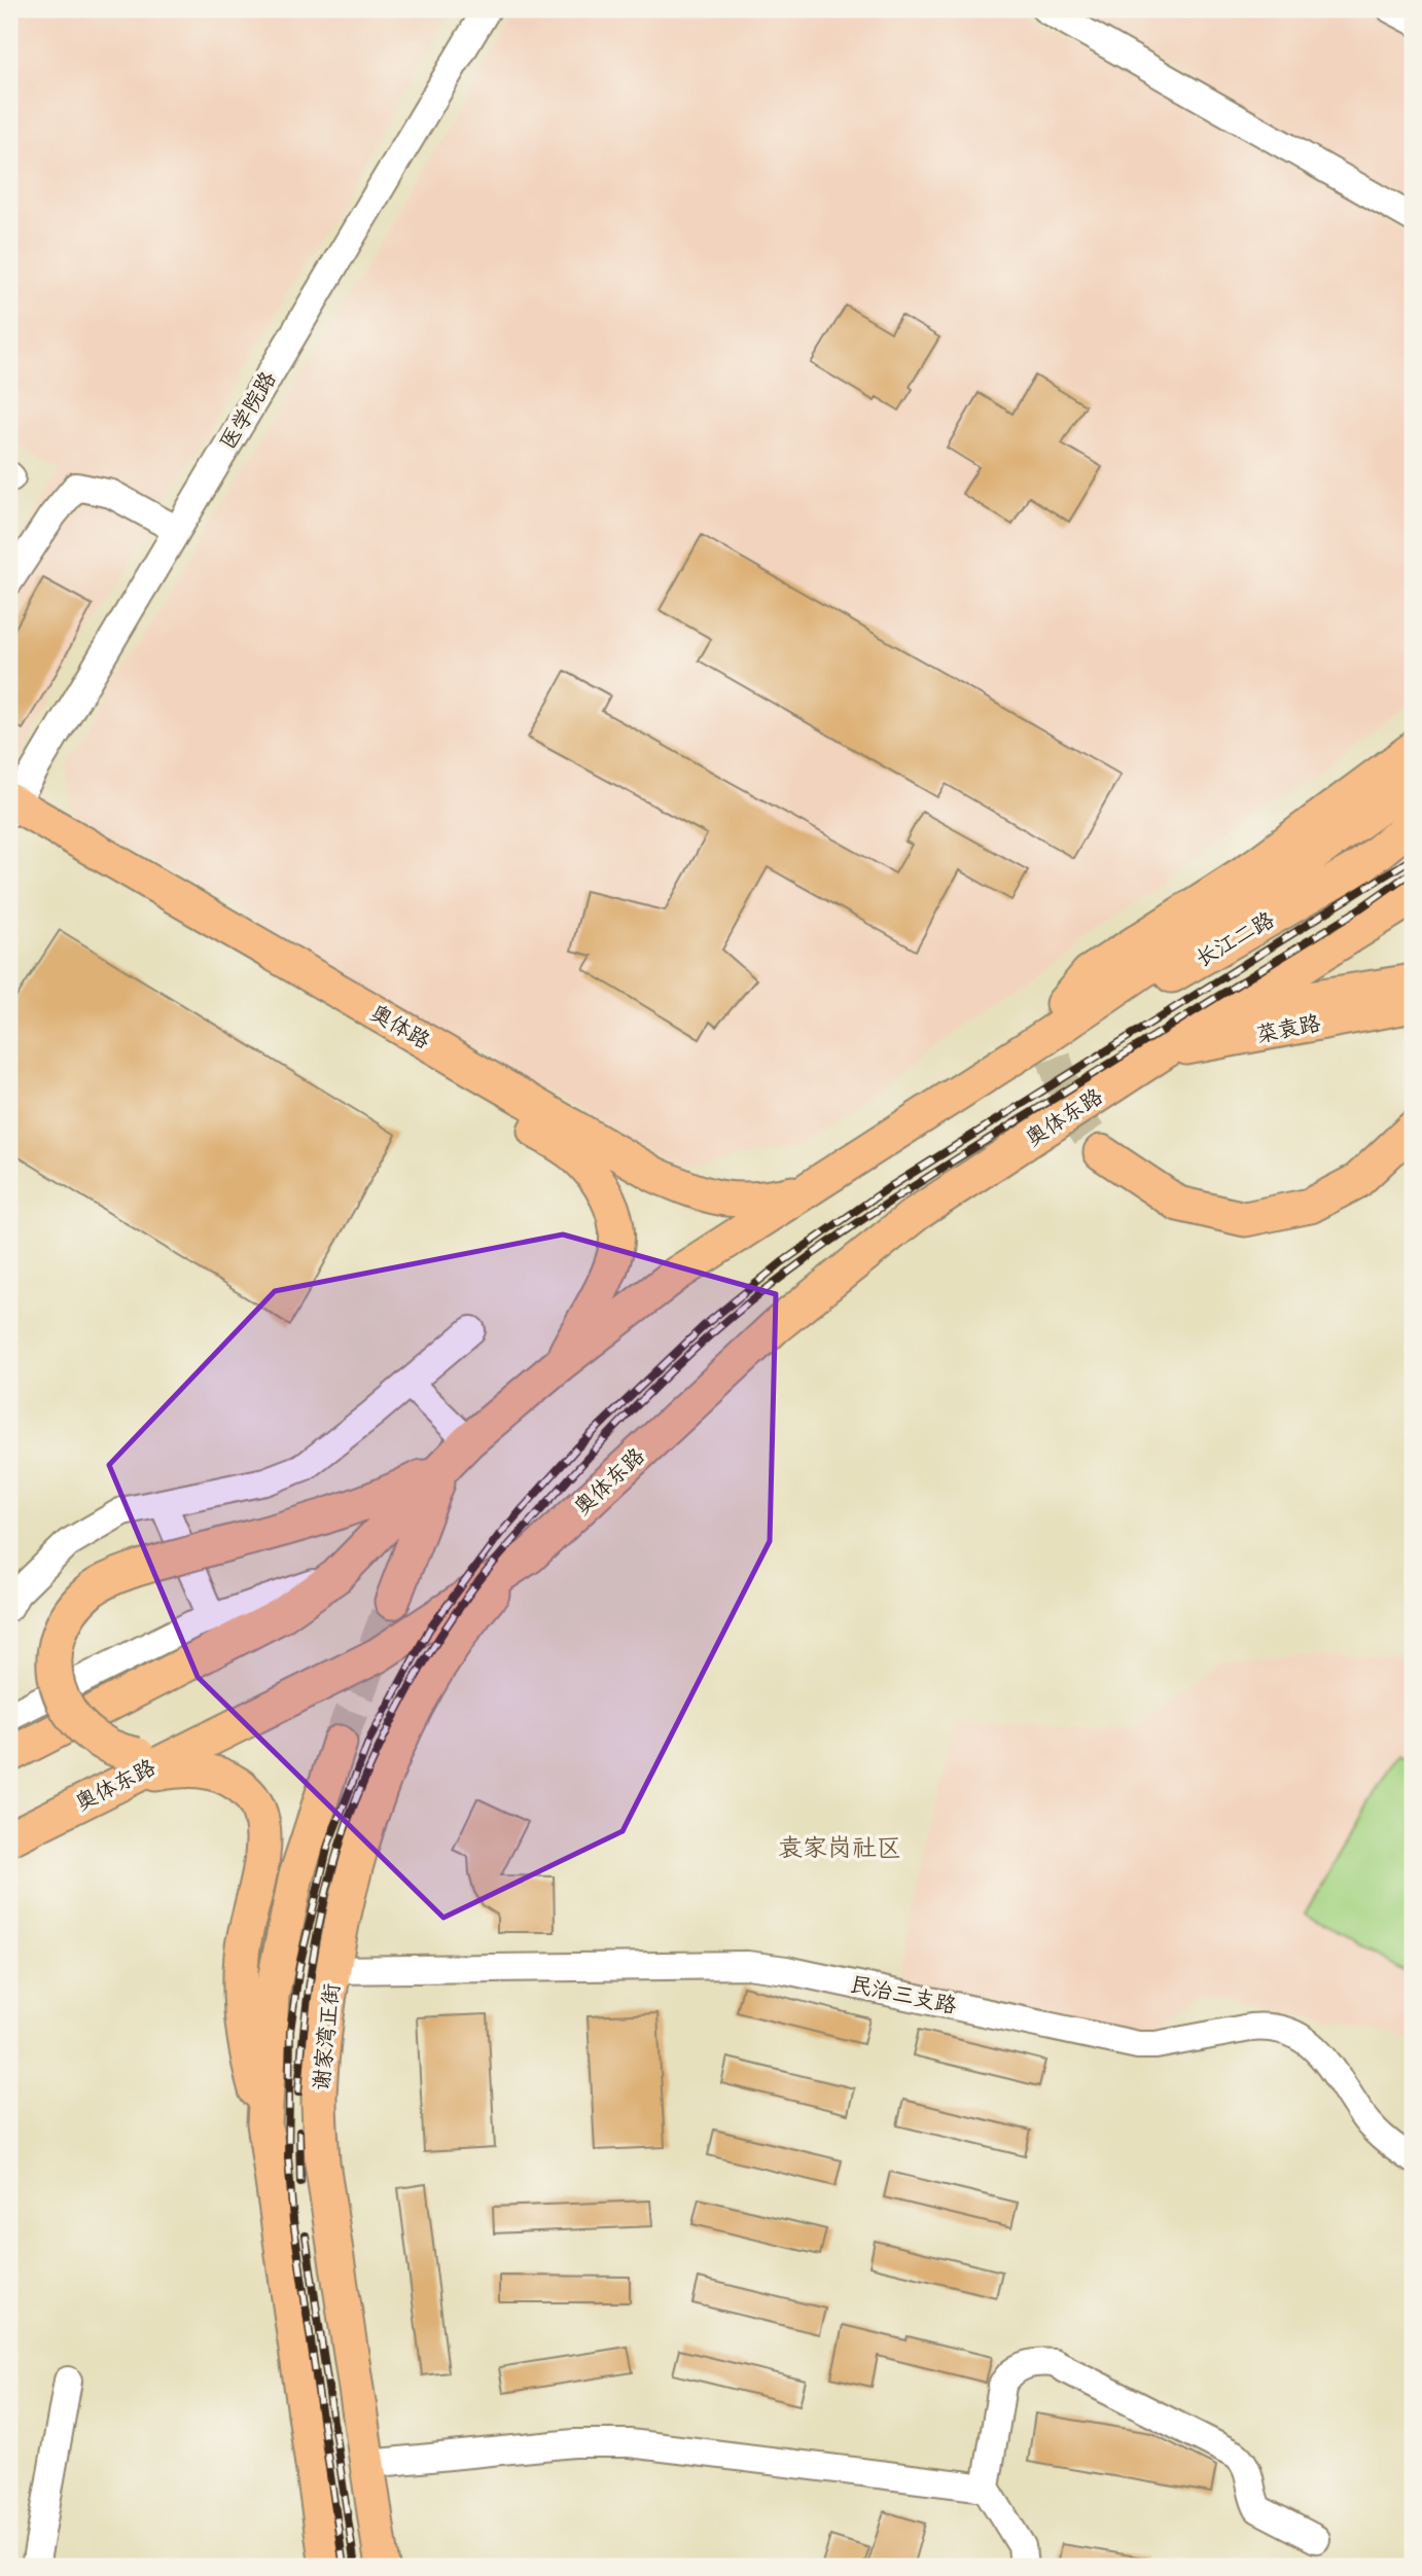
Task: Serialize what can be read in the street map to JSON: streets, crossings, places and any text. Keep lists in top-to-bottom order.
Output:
{
  "streets": {
    "main road": [
      "长江二路",
      "奥体路",
      "菜袁路",
      "奥体东路",
      "谢家湾正街"
    ],
    "street": ["医学院路", "民治三支路"]
  },
  "crossings": [
    ["医学院路", "奥体路"],
    ["菜袁路", "奥体东路"],
    ["奥体东路", "谢家湾正街"],
    ["民治三支路", "谢家湾正街"]
  ],
  "districts": ["袁家岗社区"]
}
